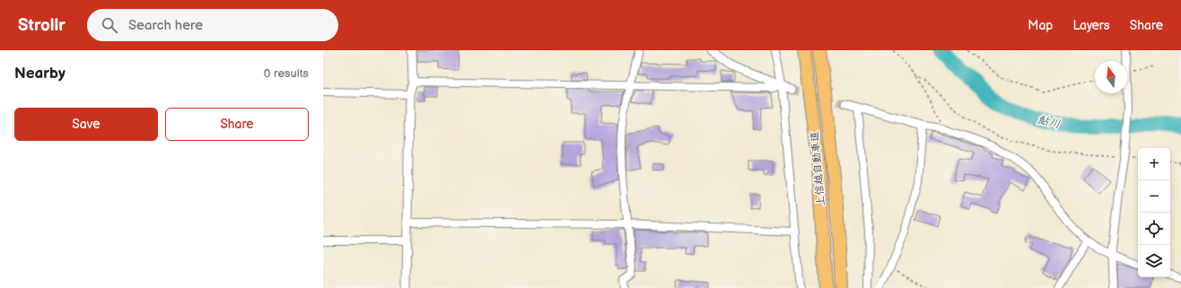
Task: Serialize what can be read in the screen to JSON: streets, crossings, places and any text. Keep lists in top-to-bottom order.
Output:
{
  "streets": {
    "highway": ["上信越自動車道"]
  },
  "water": ["鮎川"],
  "north": "top",
  "page": {
    "header": "Strollr",
    "search": "Search here",
    "nav": ["Map", "Layers", "Share"],
    "heading": ["Nearby", "0 results"],
    "buttons": ["Save", "Share"],
    "map_buttons": ["+", "−"]
  }
}
